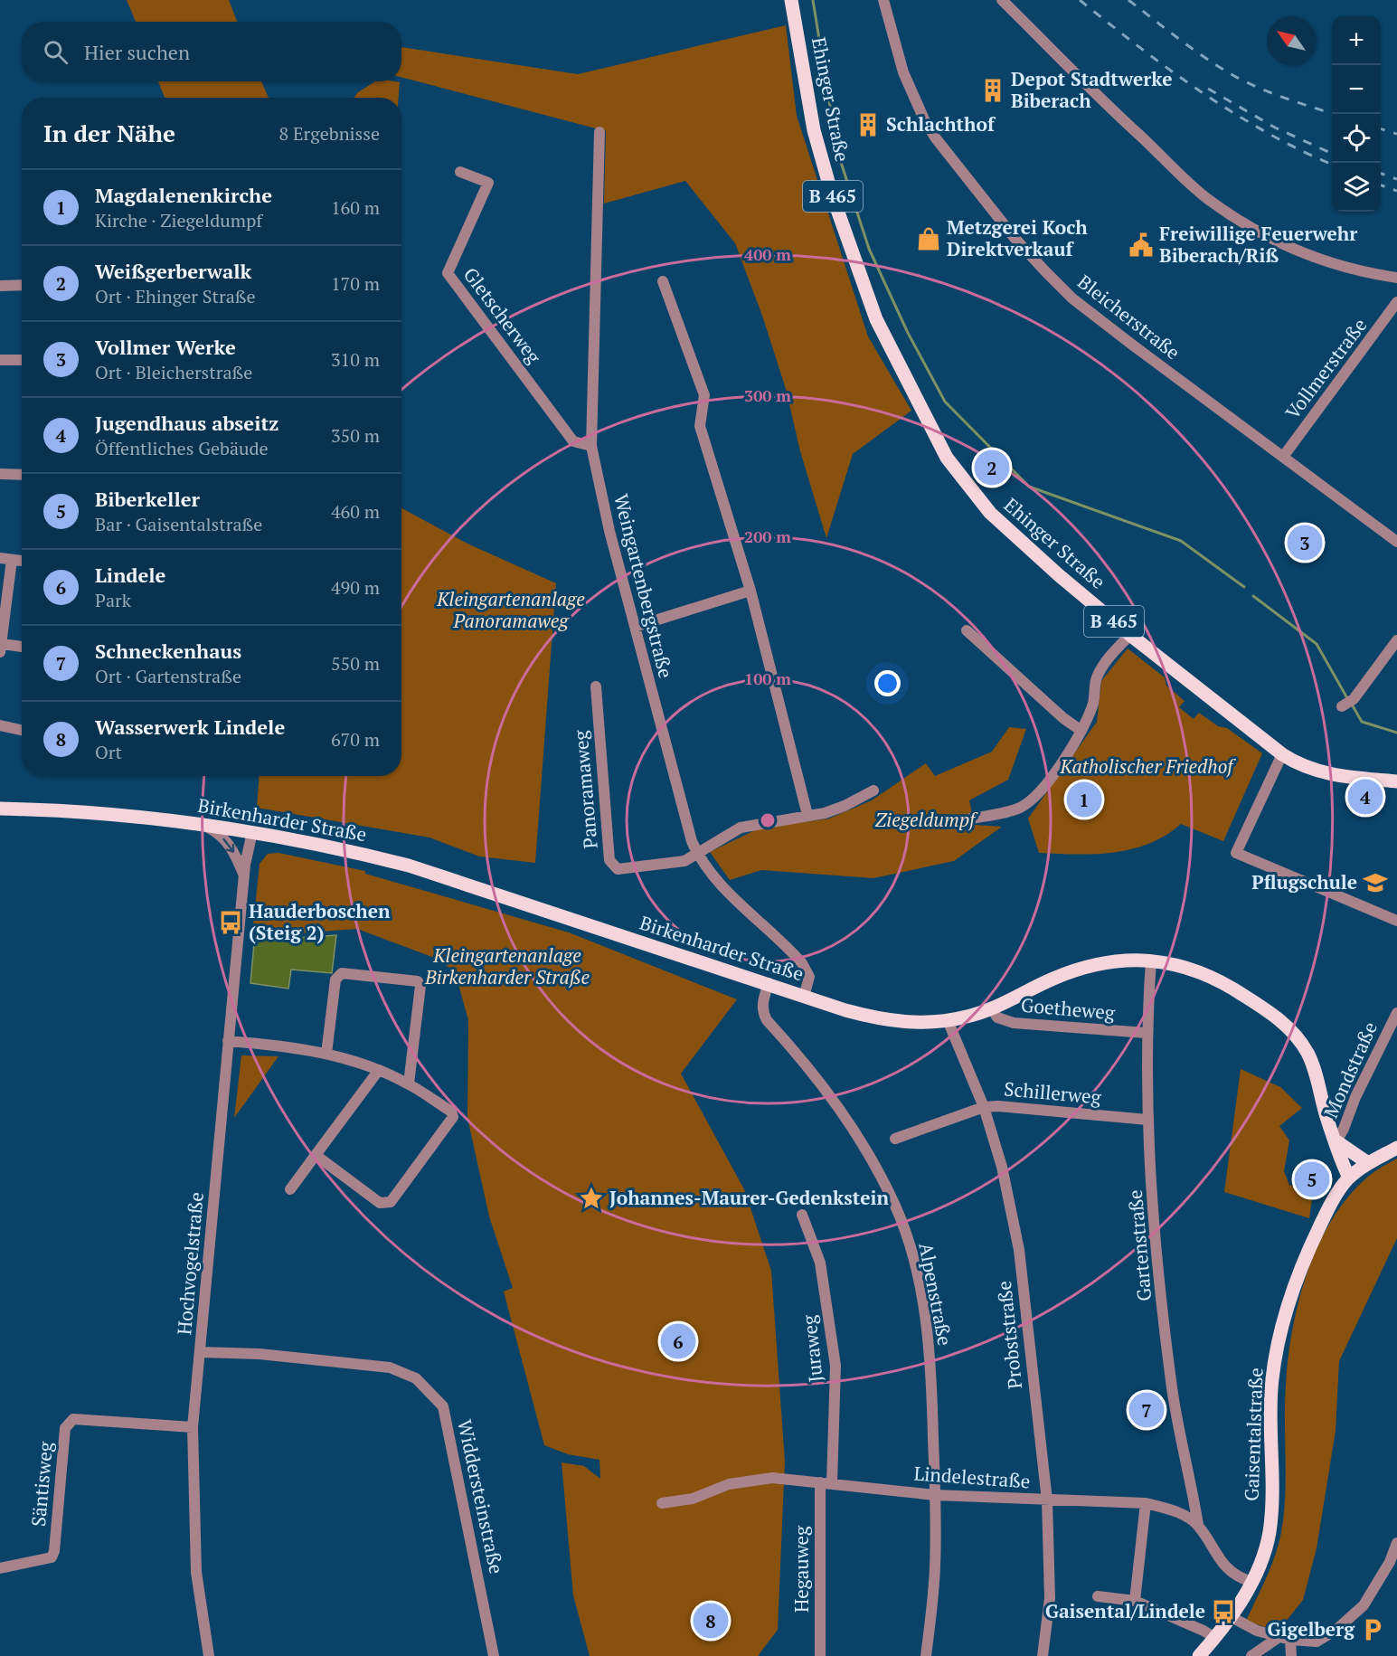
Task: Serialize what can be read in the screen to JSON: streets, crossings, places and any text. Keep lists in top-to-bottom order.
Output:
{
  "streets": {
    "main road": [
      "Ehinger Straße",
      "B 465",
      "Birkenharder Straße",
      "Gaisentalstraße"
    ],
    "street": [
      "Gletscherweg",
      "Bleicherstraße",
      "Vollmerstraße",
      "Weingartenbergstraße",
      "Panoramaweg",
      "Goetheweg",
      "Mondstraße",
      "Schillerweg",
      "Gartenstraße",
      "Hochvogelstraße",
      "Alpenstraße",
      "Probststraße",
      "Juraweg",
      "Lindelestraße",
      "Säntisweg",
      "Widdersteinstraße",
      "Hegauweg"
    ]
  },
  "crossings": [
    ["Gletscherweg", "Weingartenbergstraße"],
    ["Bleicherstraße", "Vollmerstraße"],
    ["Weingartenbergstraße", "Panoramaweg"],
    ["Weingartenbergstraße", "Birkenharder Straße"],
    ["Birkenharder Straße", "Goetheweg"],
    ["Birkenharder Straße", "Mondstraße"],
    ["Birkenharder Straße", "Gartenstraße"],
    ["Birkenharder Straße", "Hochvogelstraße"],
    ["Birkenharder Straße", "Alpenstraße"],
    ["Birkenharder Straße", "Probststraße"],
    ["Birkenharder Straße", "Gaisentalstraße"],
    ["Goetheweg", "Gartenstraße"],
    ["Schillerweg", "Gartenstraße"],
    ["Schillerweg", "Probststraße"],
    ["Gartenstraße", "Lindelestraße"],
    ["Hochvogelstraße", "Säntisweg"],
    ["Hochvogelstraße", "Widdersteinstraße"],
    ["Alpenstraße", "Lindelestraße"],
    ["Probststraße", "Lindelestraße"],
    ["Juraweg", "Lindelestraße"],
    ["Gaisentalstraße", "Lindelestraße"],
    ["Lindelestraße", "Hegauweg"]
  ],
  "parks": [
    "Kleingartenanlage Panoramaweg",
    "Katholischer Friedhof",
    "Ziegeldumpf",
    "Kleingartenanlage Birkenharder Straße"
  ],
  "places": {
    "building": ["Depot Stadtwerke Biberach", "Schlachthof"],
    "shop": ["Metzgerei Koch Direktverkauf"],
    "public building": ["Freiwillige Feuerwehr Biberach/Riß"],
    "school or university": ["Pflugschule"],
    "bus stop": ["Hauderboschen (Steig 2)", "Gaisental/Lindele"],
    "place": ["Johannes-Maurer-Gedenkstein"],
    "parking": ["Gigelberg"]
  },
  "north": "top left",
  "page": {
    "map_buttons": ["+", "−"],
    "search": "Hier suchen",
    "heading": ["In der Nähe", "8 Ergebnisse"],
    "list": [
      {
        "mark": "1",
        "name": "Magdalenenkirche",
        "note": "Kirche · Ziegeldumpf",
        "value": "160 m"
      },
      {
        "mark": "2",
        "name": "Weißgerberwalk",
        "note": "Ort · Ehinger Straße",
        "value": "170 m"
      },
      {
        "mark": "3",
        "name": "Vollmer Werke",
        "note": "Ort · Bleicherstraße",
        "value": "310 m"
      },
      {
        "mark": "4",
        "name": "Jugendhaus abseitz",
        "note": "Öffentliches Gebäude",
        "value": "350 m"
      },
      {
        "mark": "5",
        "name": "Biberkeller",
        "note": "Bar · Gaisentalstraße",
        "value": "460 m"
      },
      {
        "mark": "6",
        "name": "Lindele",
        "note": "Park",
        "value": "490 m"
      },
      {
        "mark": "7",
        "name": "Schneckenhaus",
        "note": "Ort · Gartenstraße",
        "value": "550 m"
      },
      {
        "mark": "8",
        "name": "Wasserwerk Lindele",
        "note": "Ort",
        "value": "670 m"
      }
    ],
    "pins": [
      "2",
      "3",
      "4",
      "1",
      "5",
      "6",
      "7",
      "8"
    ]
  },
  "rings": [
    "400 m",
    "300 m",
    "200 m",
    "100 m"
  ]
}
